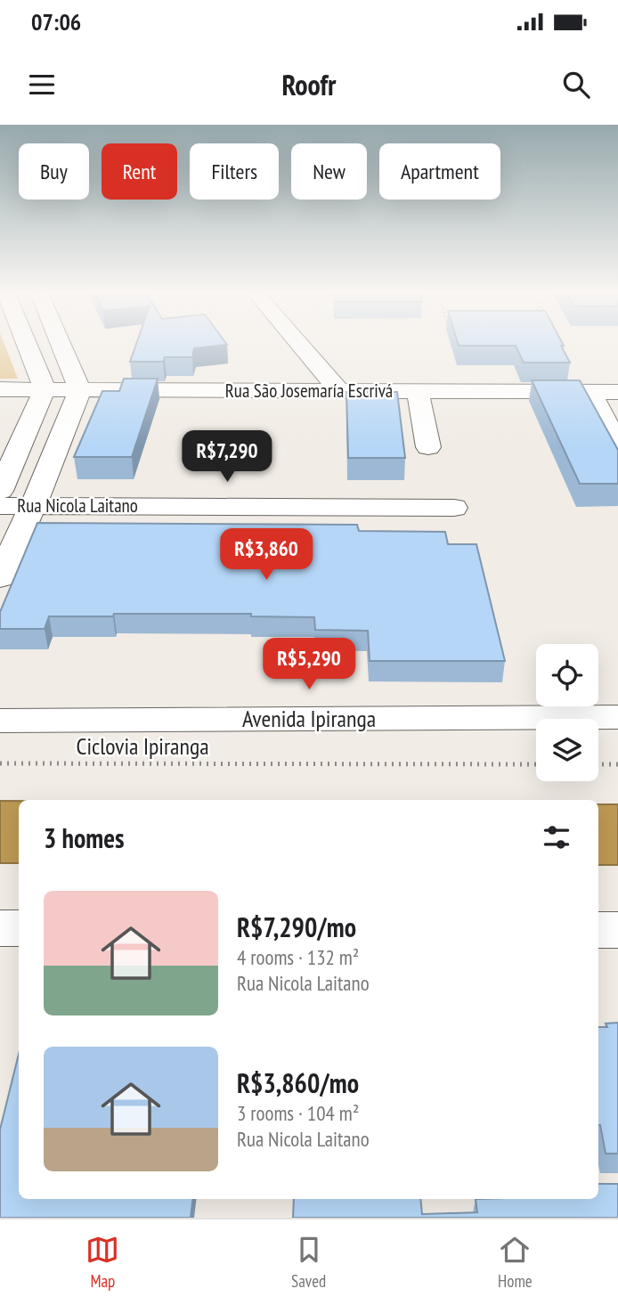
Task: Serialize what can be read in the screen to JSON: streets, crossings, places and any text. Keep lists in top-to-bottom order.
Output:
{
  "streets": {
    "street": ["Rua São Josemaría Escrivá", "Rua Nicola Laitano", "Avenida Ipiranga"],
    "path": ["Ciclovia Ipiranga"]
  },
  "page": {
    "status": "07:06",
    "header": "Roofr",
    "chip": [
      "Buy",
      "Rent",
      "Filters",
      "New",
      "Apartment"
    ],
    "price": ["R$7,290", "R$3,860", "R$5,290"],
    "heading": "3 homes",
    "list": [
      {
        "name": "R$7,290/mo",
        "note": "4 rooms · 132 m² · Rua Nicola Laitano"
      },
      {
        "name": "R$3,860/mo",
        "note": "3 rooms · 104 m² · Rua Nicola Laitano"
      }
    ],
    "tabs": ["Map", "Saved", "Home"]
  }
}
